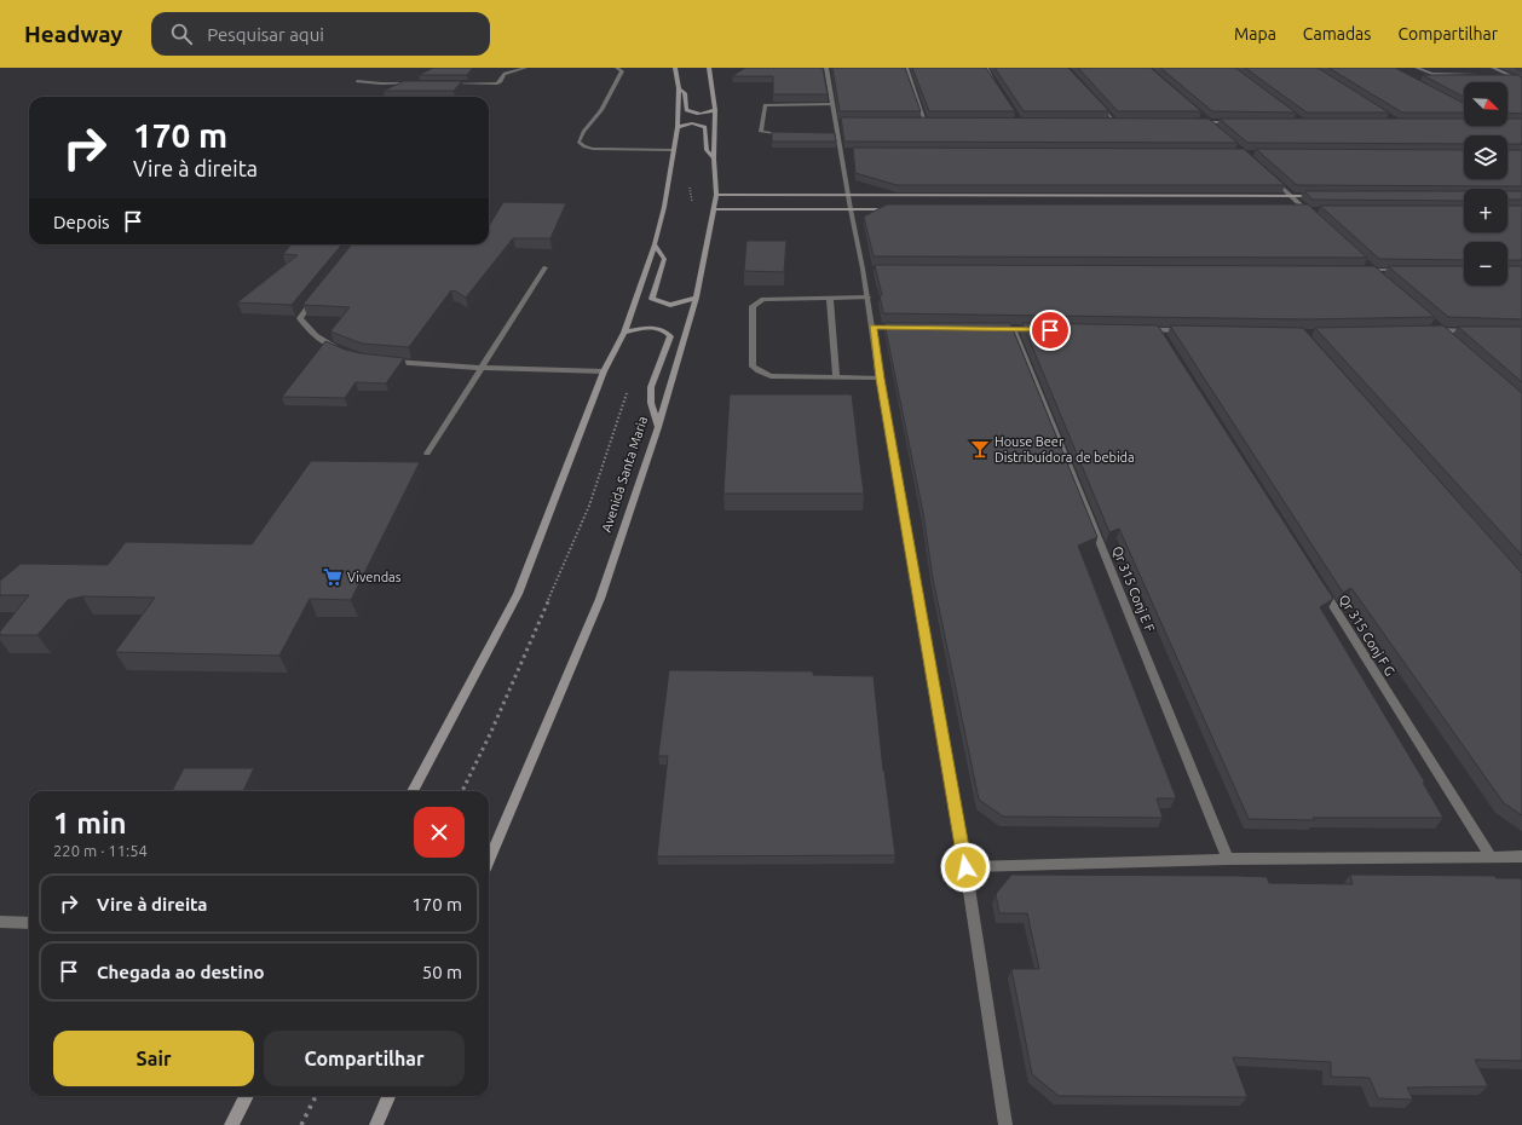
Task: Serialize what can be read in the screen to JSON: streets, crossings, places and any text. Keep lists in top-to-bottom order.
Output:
{
  "streets": {
    "main road": ["Avenida Santa Maria"],
    "street": ["Qr 315 Conj E F", "Qr 315 Conj F G"]
  },
  "places": {
    "bar": ["House Beer Distribuídora de bebida"],
    "supermarket": ["Vivendas"]
  },
  "north": "bottom right",
  "page": {
    "header": "Headway",
    "search": "Pesquisar aqui",
    "nav": ["Mapa", "Camadas", "Compartilhar"],
    "map_buttons": ["+", "−"],
    "turn": ["170 m", "Vire à direita"],
    "then": "Depois",
    "heading": ["1 min", "220 m · 11:54"],
    "list": [
      {
        "name": "Vire à direita",
        "value": "170 m"
      },
      {
        "name": "Chegada ao destino",
        "value": "50 m"
      }
    ],
    "buttons": ["Sair", "Compartilhar"]
  }
}
